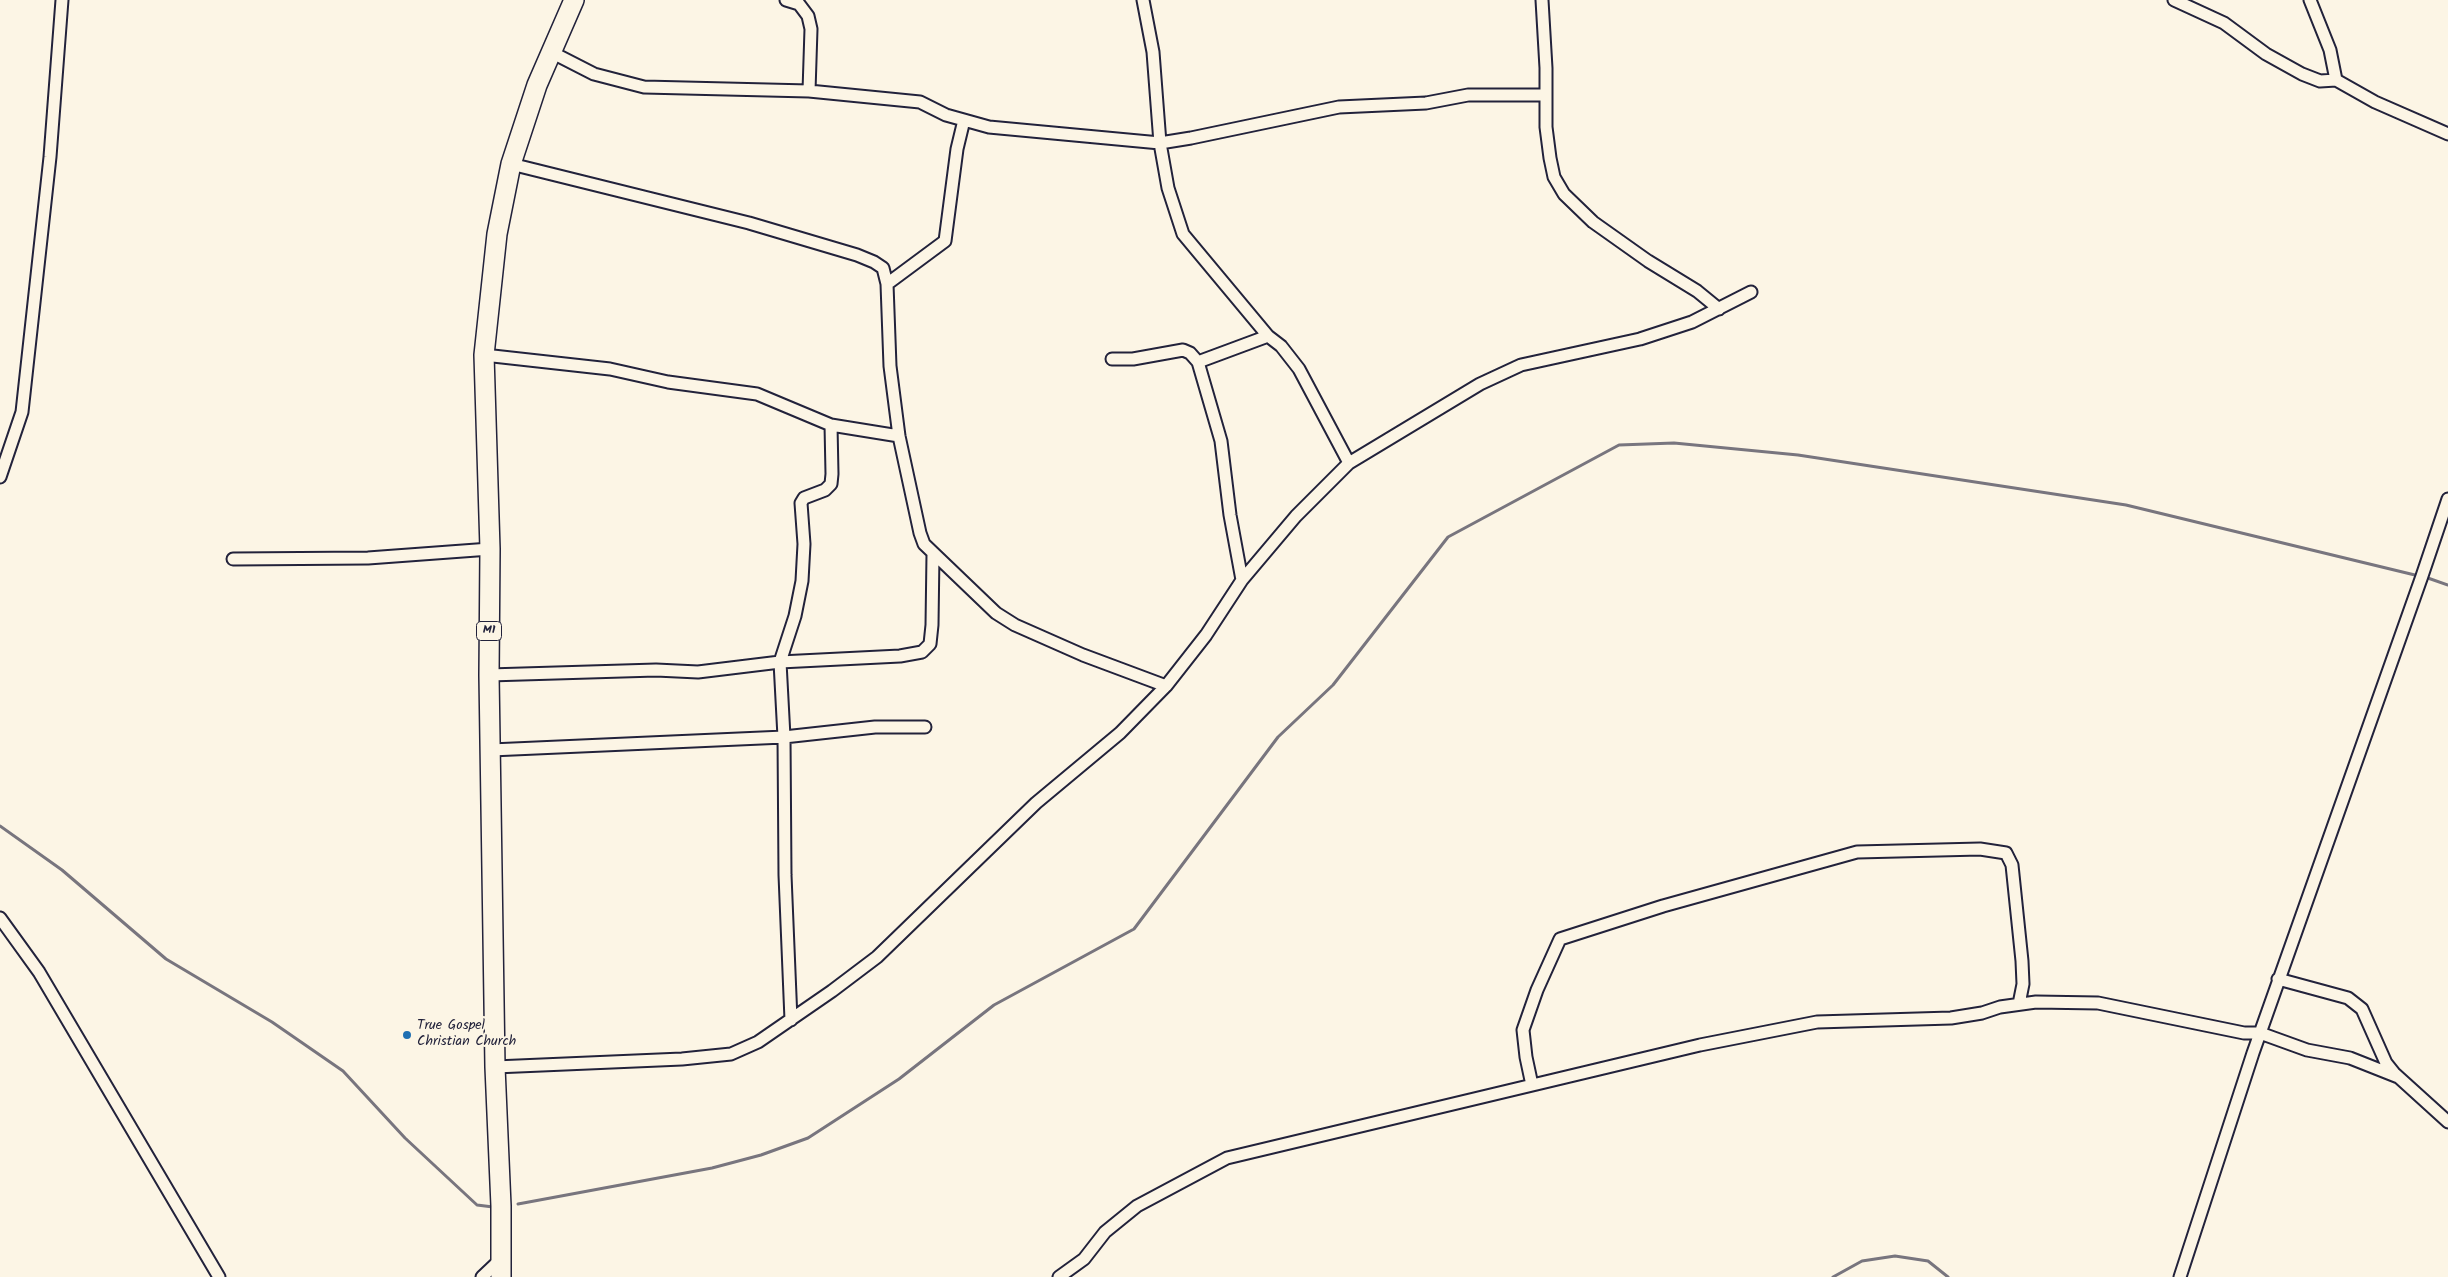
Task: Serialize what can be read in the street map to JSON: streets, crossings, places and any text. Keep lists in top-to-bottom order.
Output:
{
  "streets": {
    "highway": ["M1"]
  },
  "places": ["True Gospel Christian Church"]
}
